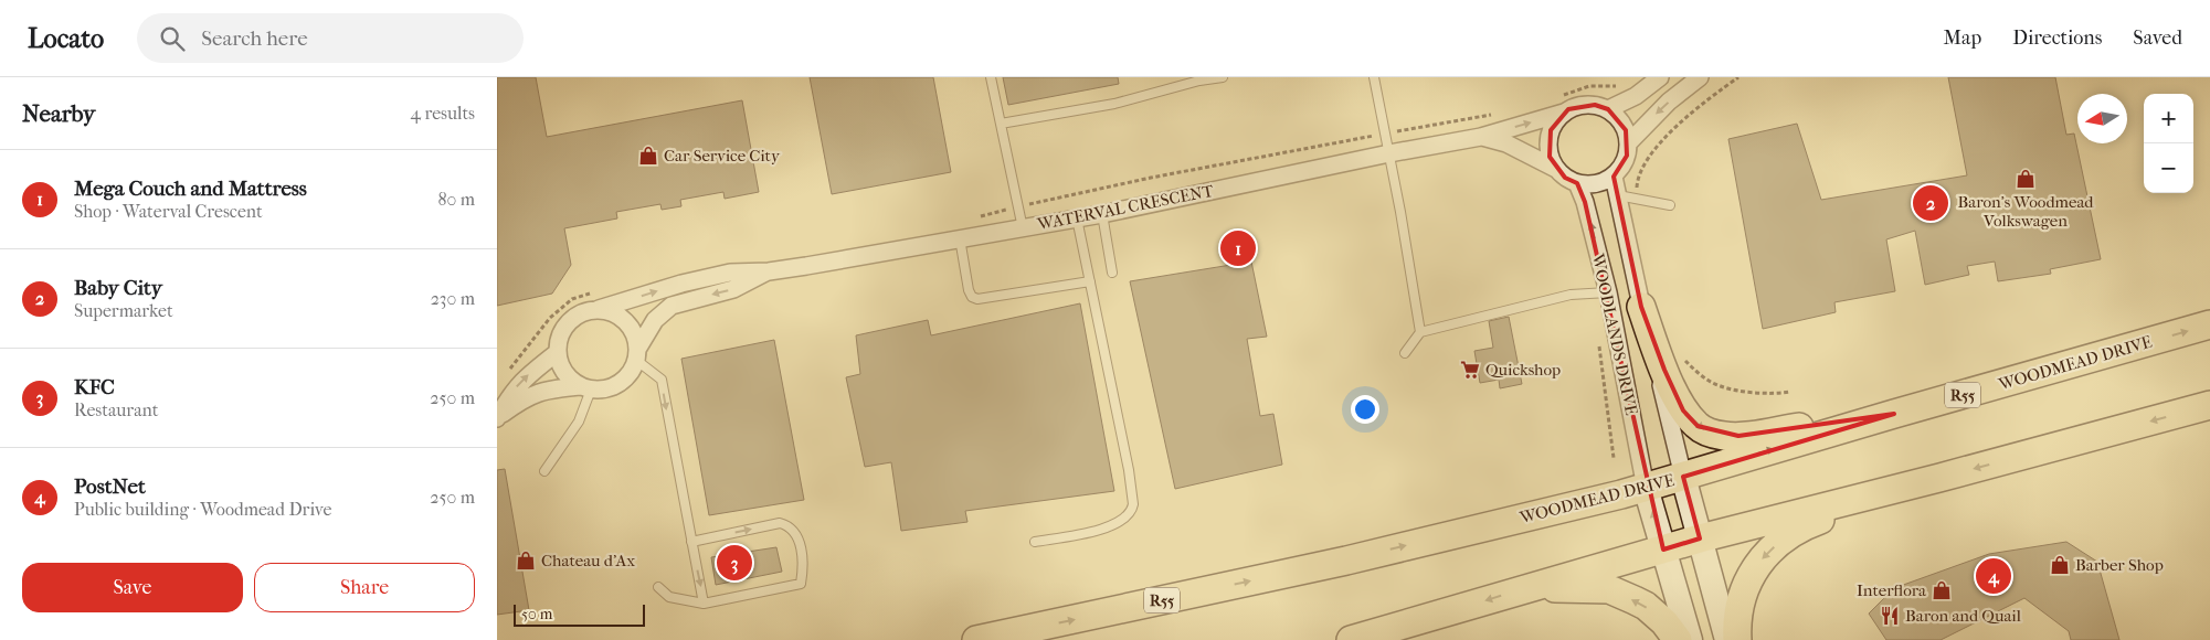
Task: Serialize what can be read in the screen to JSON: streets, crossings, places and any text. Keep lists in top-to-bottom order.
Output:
{
  "streets": {
    "main road": ["WOODMEAD DRIVE", "R55"],
    "street": ["WATERVAL CRESCENT", "WOODLANDS DRIVE"]
  },
  "crossings": [
    ["WATERVAL CRESCENT", "WOODLANDS DRIVE"],
    ["WOODLANDS DRIVE", "WOODMEAD DRIVE"]
  ],
  "places": {
    "shop": [
      "Car Service City",
      "Baron's Woodmead Volkswagen",
      "Chateau d'Ax",
      "Barber Shop",
      "Interflora"
    ],
    "supermarket": ["Quickshop"],
    "restaurant": ["Baron and Quail"]
  },
  "scale_bar": "50 m",
  "north": "left",
  "page": {
    "header": "Locato",
    "search": "Search here",
    "nav": ["Map", "Directions", "Saved"],
    "heading": ["Nearby", "4 results"],
    "map_buttons": ["+", "−"],
    "list": [
      {
        "mark": "1",
        "name": "Mega Couch and Mattress",
        "note": "Shop · Waterval Crescent",
        "value": "80 m"
      },
      {
        "mark": "2",
        "name": "Baby City",
        "note": "Supermarket",
        "value": "230 m"
      },
      {
        "mark": "3",
        "name": "KFC",
        "note": "Restaurant",
        "value": "250 m"
      },
      {
        "mark": "4",
        "name": "PostNet",
        "note": "Public building · Woodmead Drive",
        "value": "250 m"
      }
    ],
    "pins": [
      "2",
      "1",
      "3",
      "4"
    ],
    "buttons": ["Save", "Share"],
    "scale": "50 m"
  }
}
